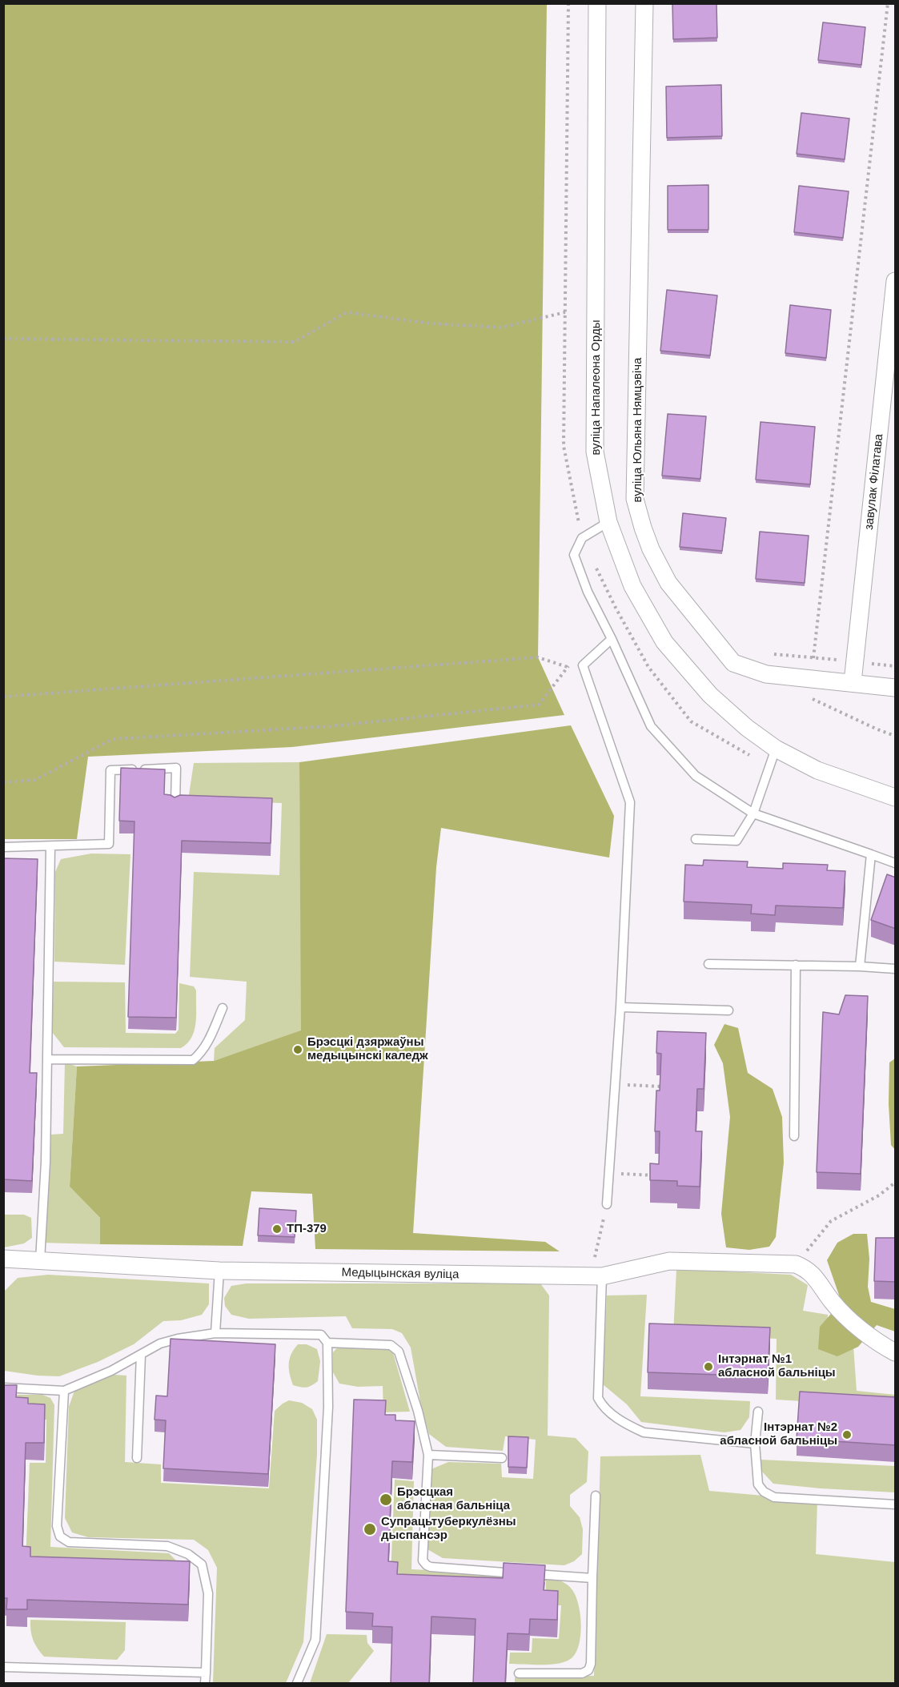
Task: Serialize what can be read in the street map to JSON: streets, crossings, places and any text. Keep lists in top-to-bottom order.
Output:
{
  "streets": {
    "street": [
      "вуліца Напалеона Орды",
      "вуліца Юльяна Нямцэвіча",
      "завулак Філатава",
      "Медыцынская вуліца"
    ]
  },
  "crossings": [
    ["вуліца Юльяна Нямцэвіча", "завулак Філатава"]
  ],
  "places": [
    "Брэсцкі дзяржаўны медыцынскі каледж",
    "ТП-379",
    "Інтэрнат №1 абласной бальніцы",
    "Інтэрнат №2 абласной бальніцы",
    "Брэсцкая абласная бальніца",
    "Супрацьтуберкулёзны дыспансэр"
  ]
}
